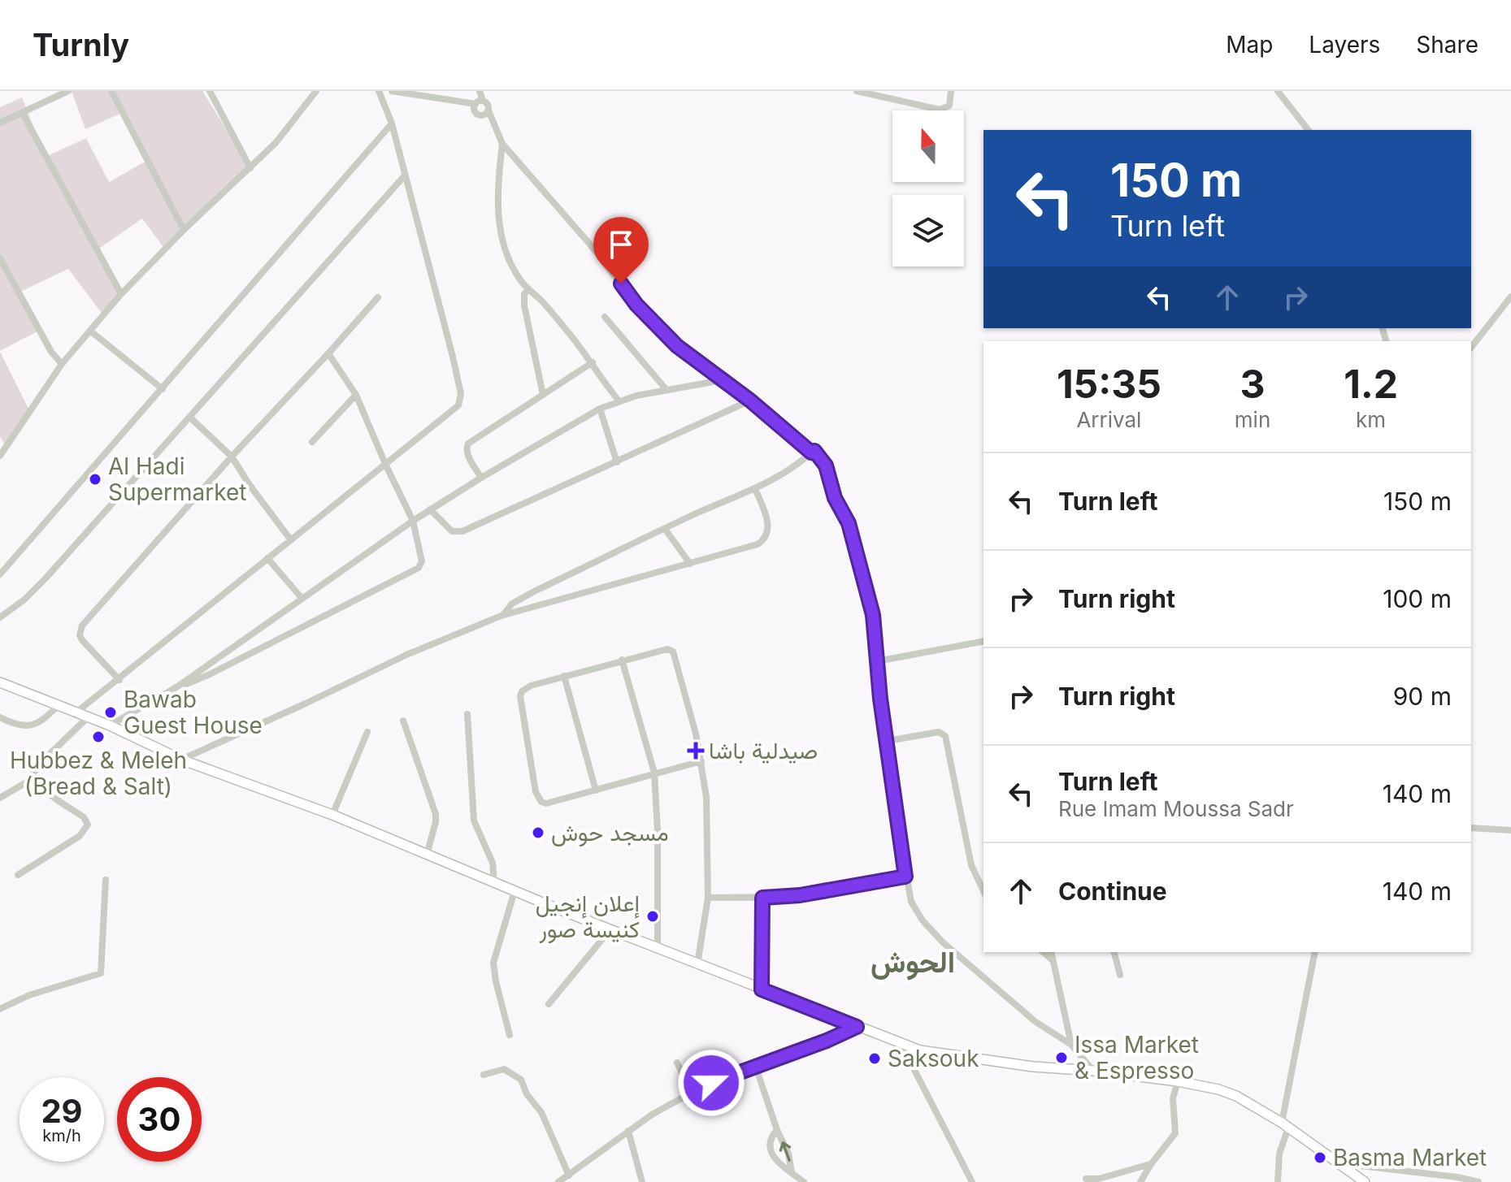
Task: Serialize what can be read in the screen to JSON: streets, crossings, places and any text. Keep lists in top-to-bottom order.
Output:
{
  "districts": ["الحوش"],
  "places": {
    "other": [
      "Al Hadi Supermarket",
      "Bawab Guest House",
      "Hubbez & Meleh (Bread & Salt)",
      "مسجد حوش",
      "إعلان إنجيل كنيسة صور",
      "Issa Market & Espresso",
      "Saksouk",
      "Basma Market"
    ],
    "health": ["صيدلية باشا"]
  },
  "north": "top",
  "page": {
    "header": "Turnly",
    "nav": ["Map", "Layers", "Share"],
    "turn": ["150 m", "Turn left"],
    "eta": [
      "15:35",
      "Arrival",
      "3",
      "min",
      "1.2",
      "km"
    ],
    "list": [
      {
        "name": "Turn left",
        "value": "150 m"
      },
      {
        "name": "Turn right",
        "value": "100 m"
      },
      {
        "name": "Turn right",
        "value": "90 m"
      },
      {
        "name": "Turn left",
        "note": "Rue Imam Moussa Sadr",
        "value": "140 m"
      },
      {
        "name": "Continue",
        "value": "140 m"
      }
    ],
    "speed": "29 km/h",
    "limit": "30"
  }
}
